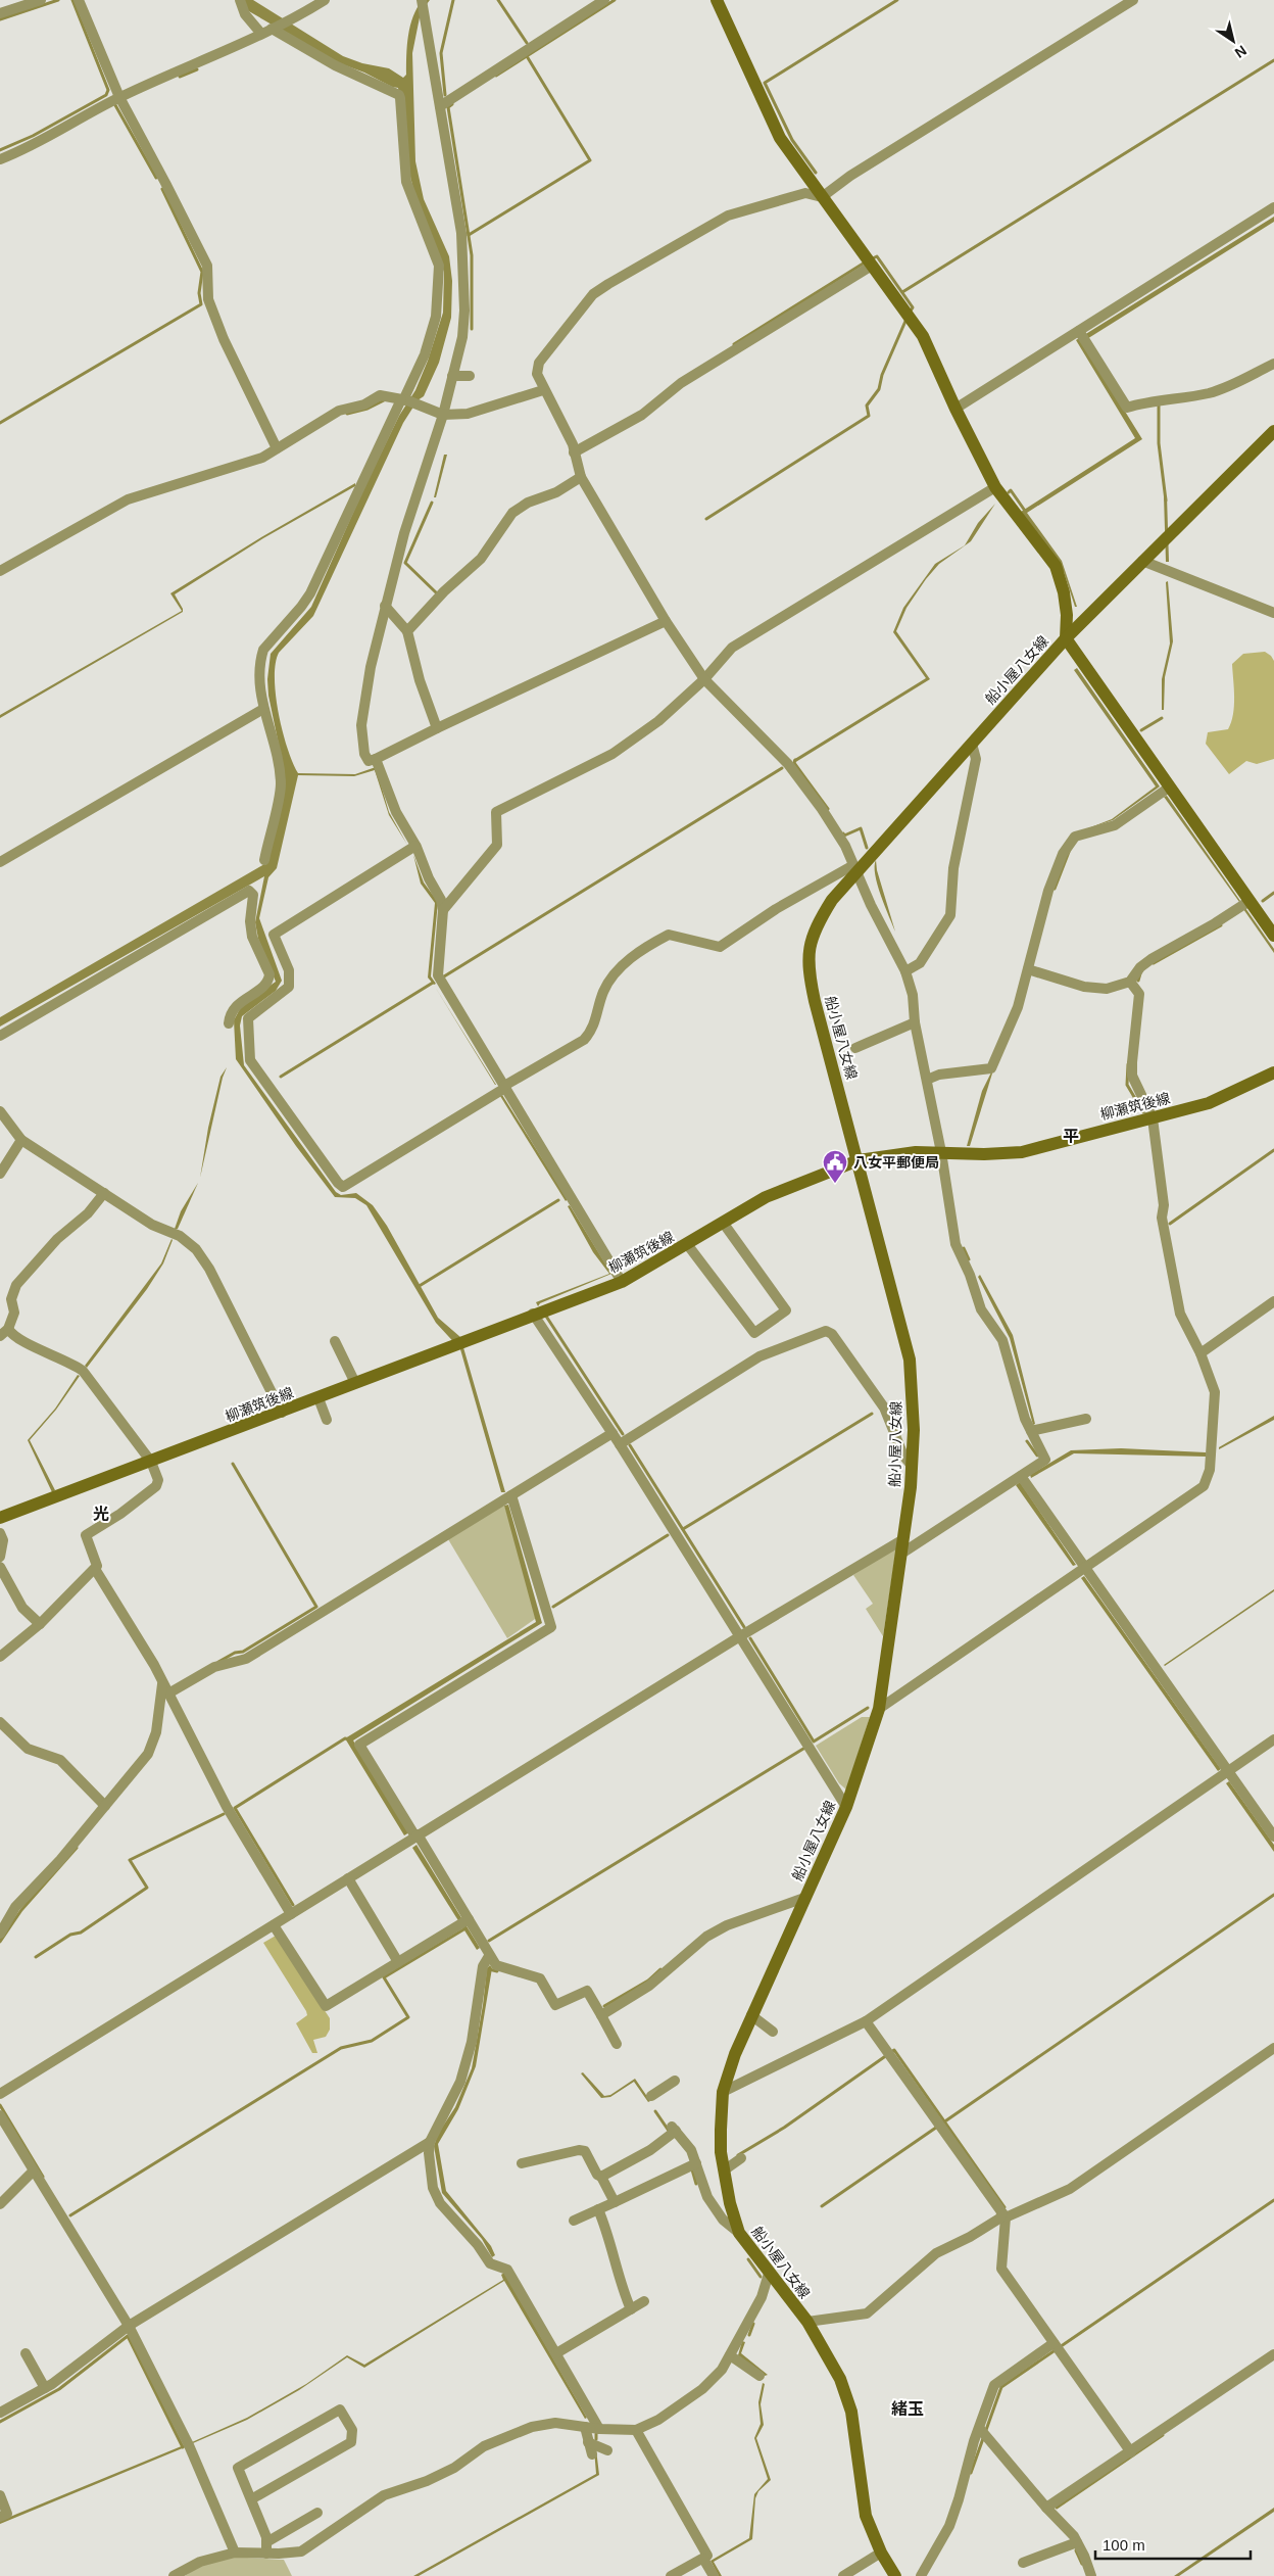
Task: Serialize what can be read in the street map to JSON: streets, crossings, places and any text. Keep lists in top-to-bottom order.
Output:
{
  "streets": {
    "main road": ["船小屋八女線", "柳瀬筑後線"]
  },
  "crossings": [
    ["船小屋八女線", "柳瀬筑後線"]
  ],
  "districts": ["平", "光", "緒玉"],
  "places": {
    "public building": ["八女平郵便局"]
  },
  "scale_bar": "100 m",
  "north": "bottom right"
}
